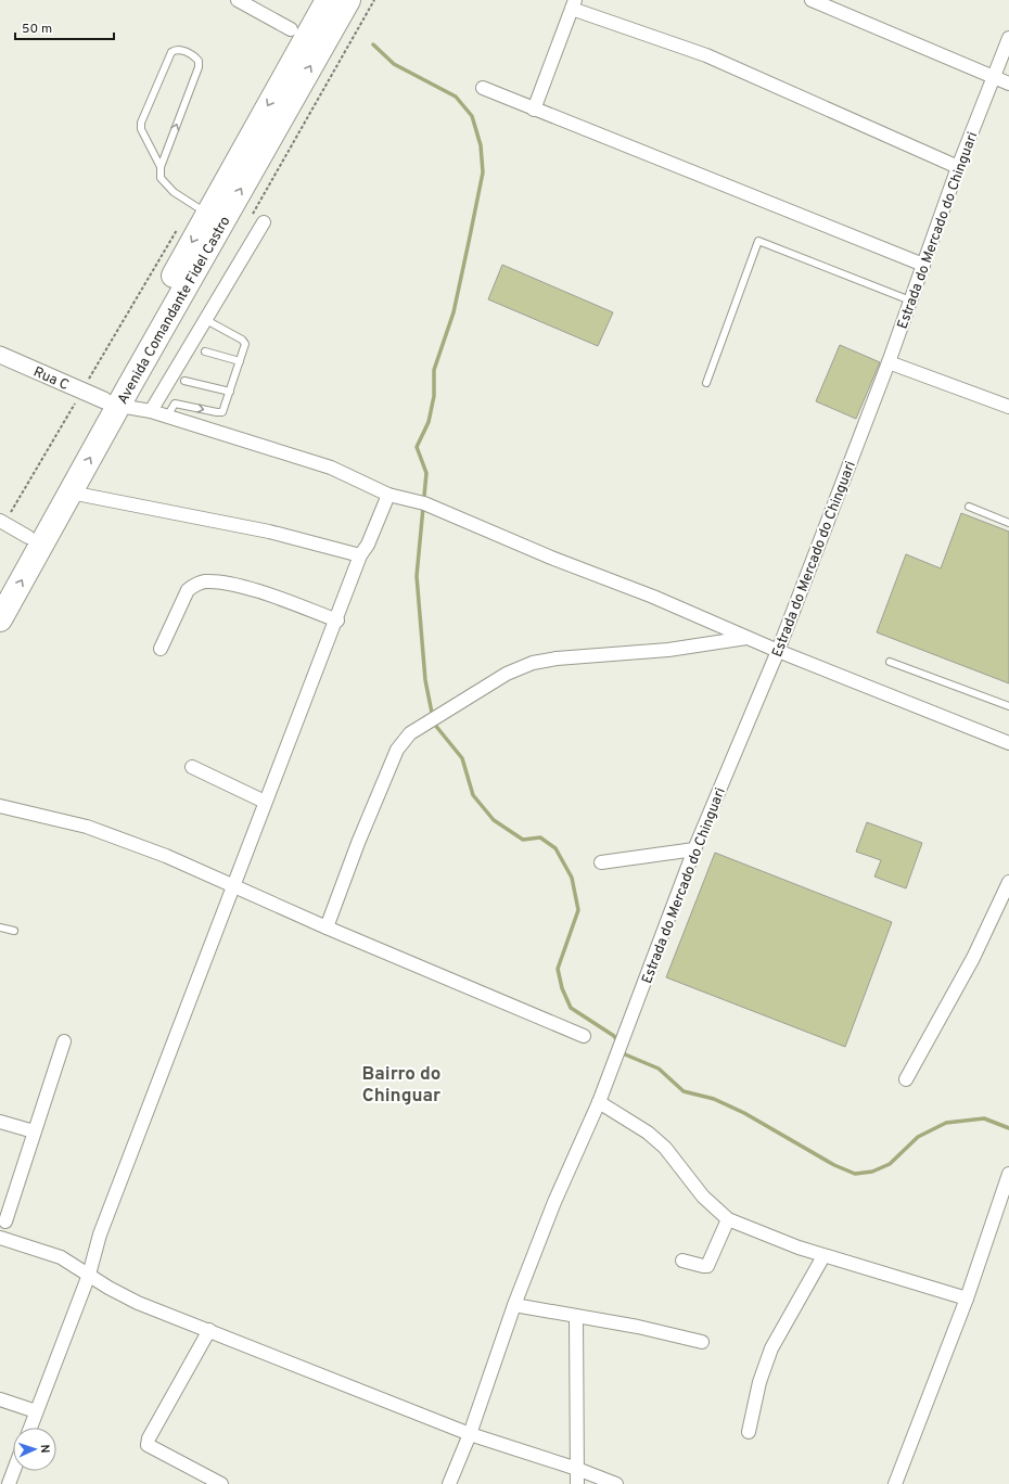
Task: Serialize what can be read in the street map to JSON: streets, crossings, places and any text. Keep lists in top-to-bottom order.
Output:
{
  "streets": {
    "highway": ["Avenida Comandante Fidel Castro"],
    "street": ["Estrada do Mercado do Chinguari", "Rua C"]
  },
  "crossings": [
    ["Avenida Comandante Fidel Castro", "Rua C"]
  ],
  "districts": ["Bairro do Chinguar"],
  "scale_bar": "50 m",
  "north": "right"
}
